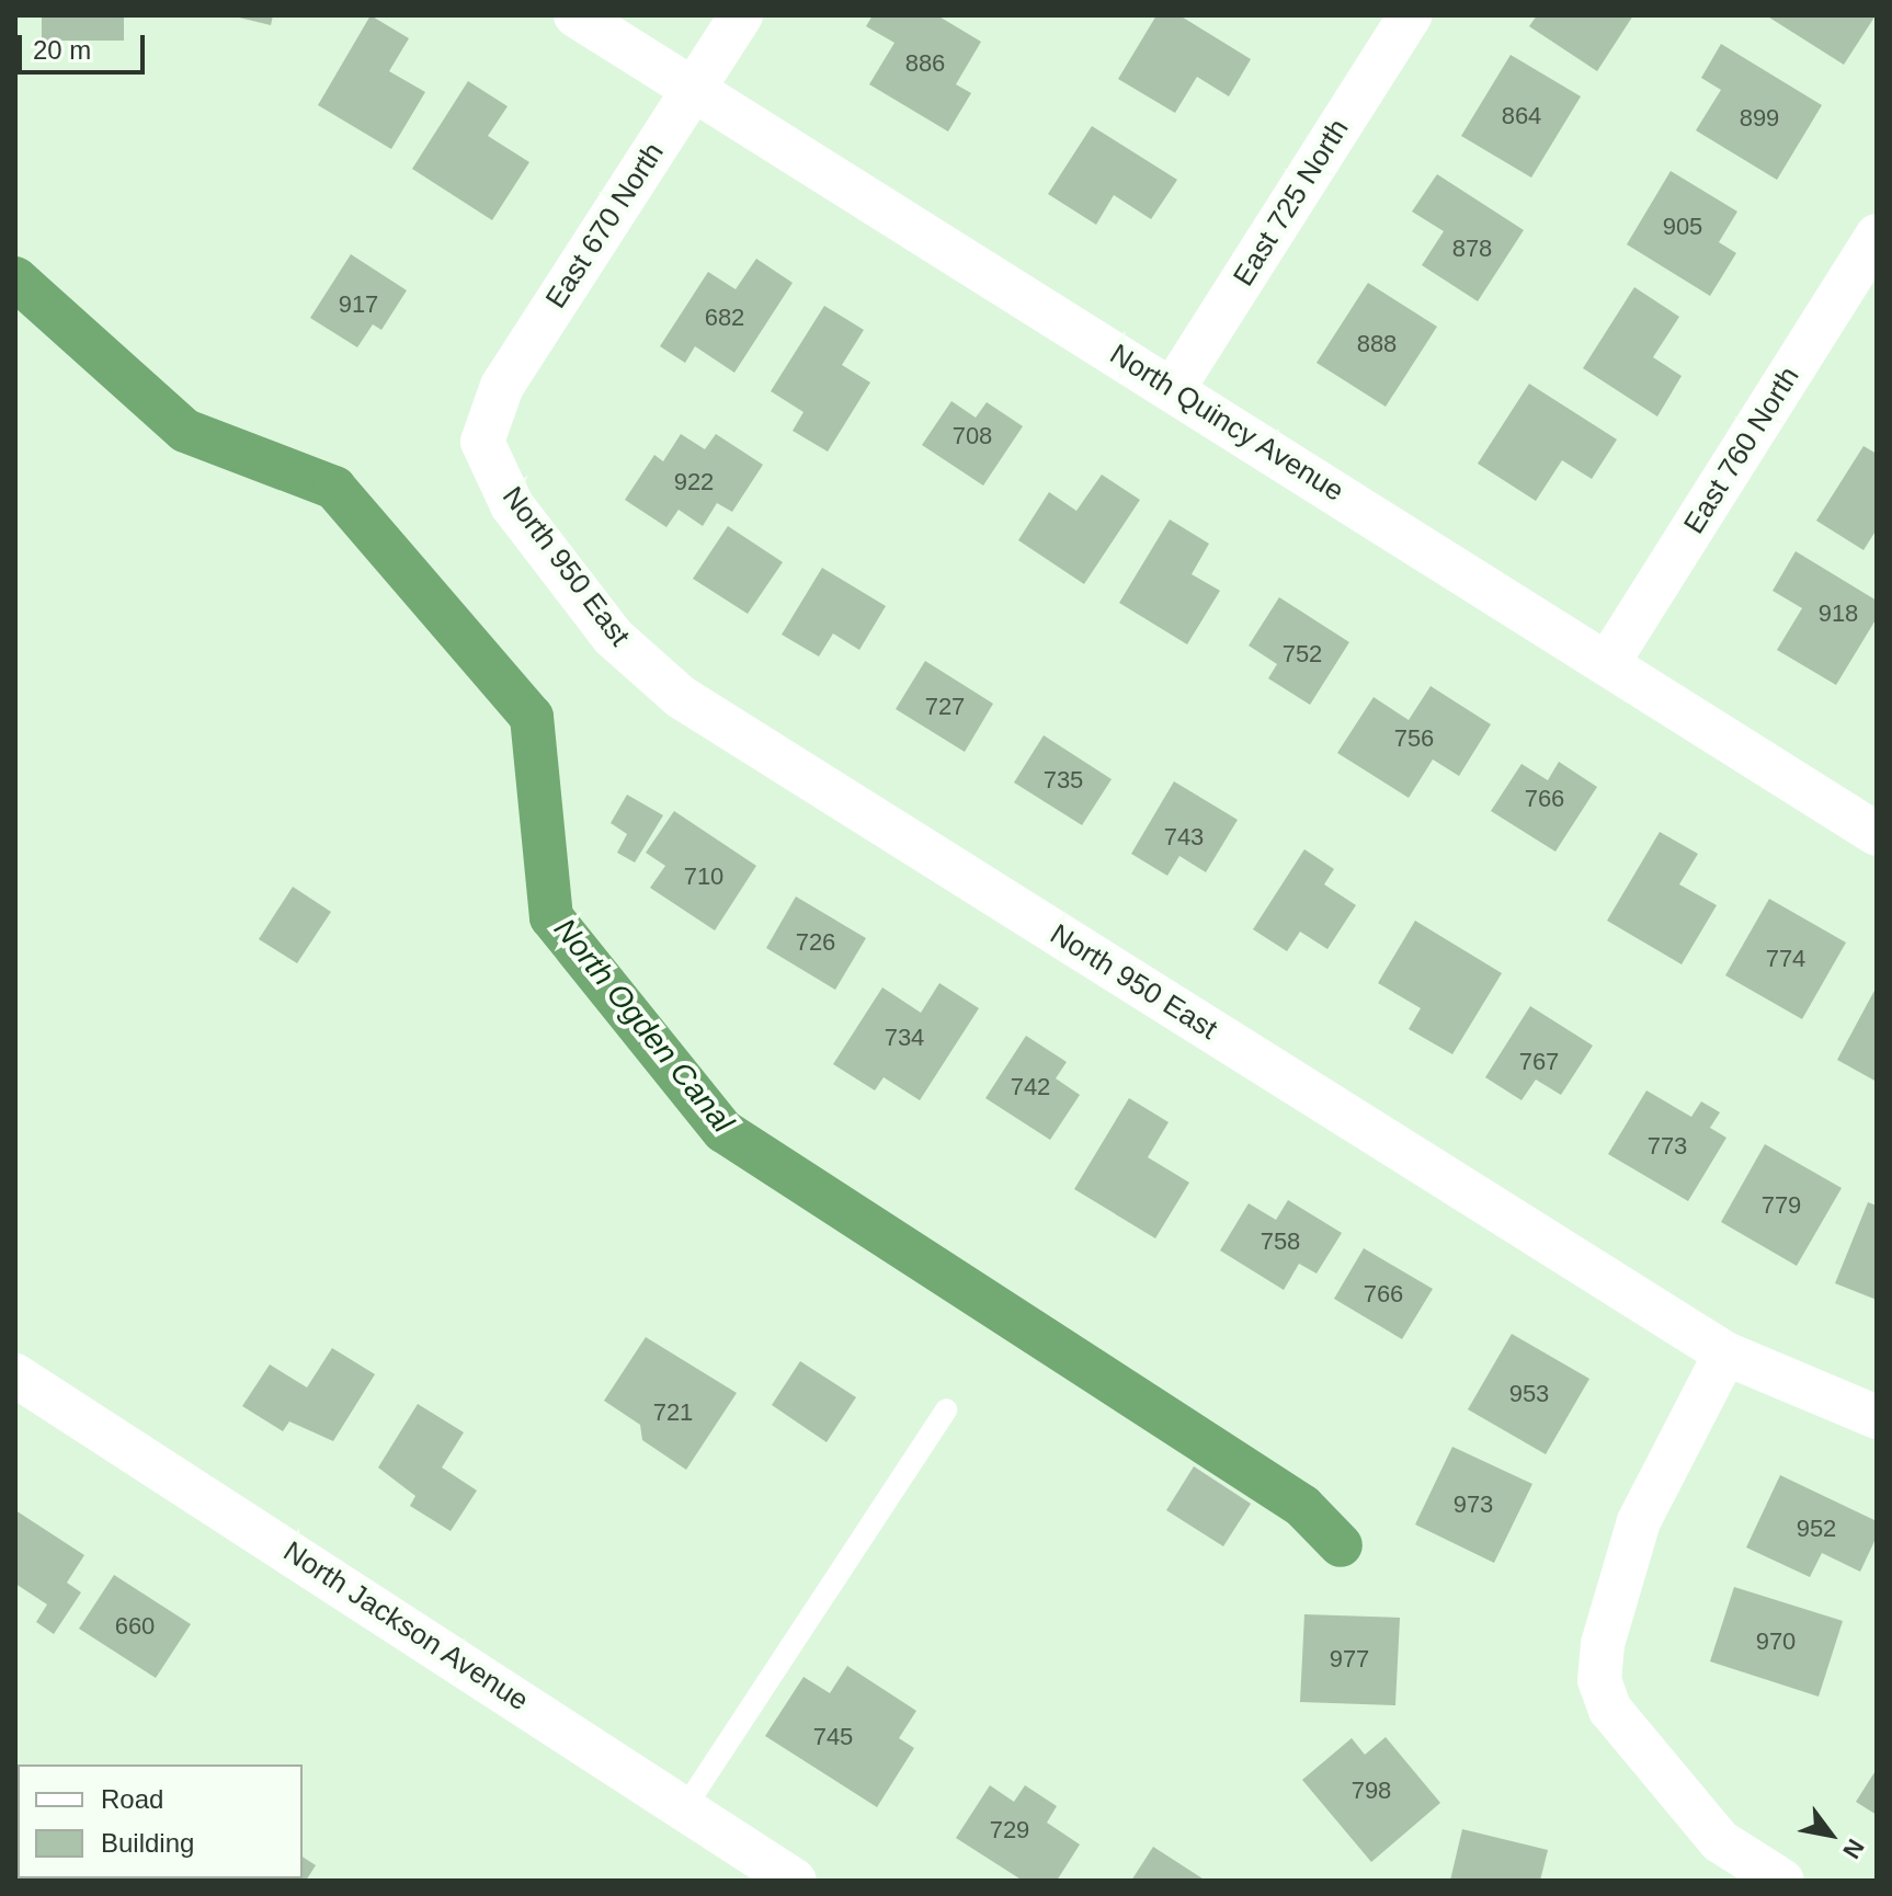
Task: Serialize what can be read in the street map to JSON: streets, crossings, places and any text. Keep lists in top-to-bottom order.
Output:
{
  "streets": {
    "street": [
      "East 725 North",
      "East 670 North",
      "North Quincy Avenue",
      "East 760 North",
      "North 950 East",
      "North Jackson Avenue"
    ]
  },
  "crossings": [
    ["East 725 North", "North Quincy Avenue"],
    ["East 670 North", "North Quincy Avenue"],
    ["East 670 North", "North 950 East"],
    ["North Quincy Avenue", "East 760 North"]
  ],
  "water": ["North Ogden Canal"],
  "house_numbers": [
    "886",
    "864",
    "899",
    "905",
    "878",
    "917",
    "682",
    "888",
    "708",
    "922",
    "918",
    "752",
    "727",
    "756",
    "735",
    "766",
    "743",
    "710",
    "726",
    "774",
    "734",
    "767",
    "742",
    "773",
    "779",
    "758",
    "766",
    "953",
    "721",
    "973",
    "952",
    "660",
    "970",
    "977",
    "745",
    "798",
    "729"
  ],
  "legend": ["Road", "Building"],
  "scale_bar": "20 m",
  "north": "bottom right"
}
